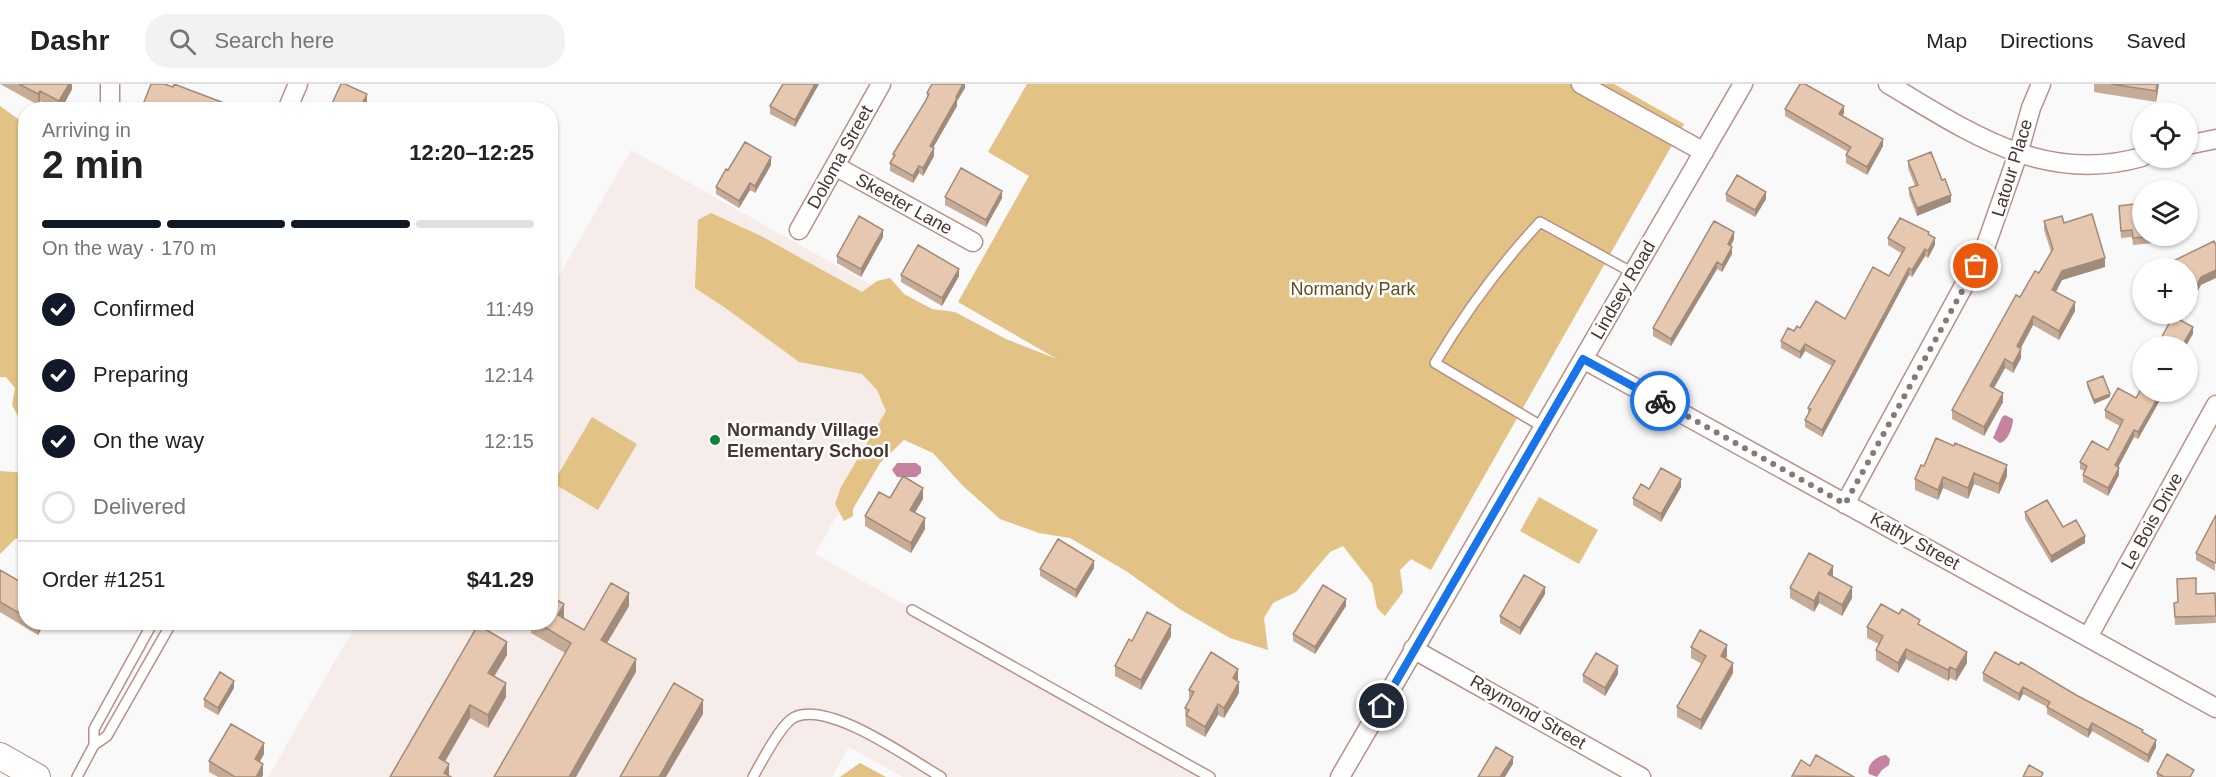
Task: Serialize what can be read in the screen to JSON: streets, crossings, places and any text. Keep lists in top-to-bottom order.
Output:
{
  "streets": {
    "street": [
      "Doloma Street",
      "Latour Place",
      "Skeeter Lane",
      "Lindsey Road",
      "Le Bois Drive",
      "Kathy Street",
      "Raymond Street"
    ]
  },
  "crossings": [
    ["Doloma Street", "Skeeter Lane"],
    ["Latour Place", "Kathy Street"],
    ["Lindsey Road", "Kathy Street"],
    ["Lindsey Road", "Raymond Street"],
    ["Le Bois Drive", "Kathy Street"]
  ],
  "parks": ["Normandy Park"],
  "places": ["Normandy Village Elementary School"],
  "page": {
    "header": "Dashr",
    "search": "Search here",
    "nav": ["Map", "Directions", "Saved"],
    "map_buttons": ["+", "−"],
    "heading": ["2 min", "Arriving in", "12:20–12:25"],
    "panel": ["Order #1251", "$41.29"],
    "bar": "On the way · 170 m",
    "list": [
      ["Confirmed", "11:49"],
      ["Preparing", "12:14"],
      ["On the way", "12:15"],
      "Delivered"
    ]
  }
}
